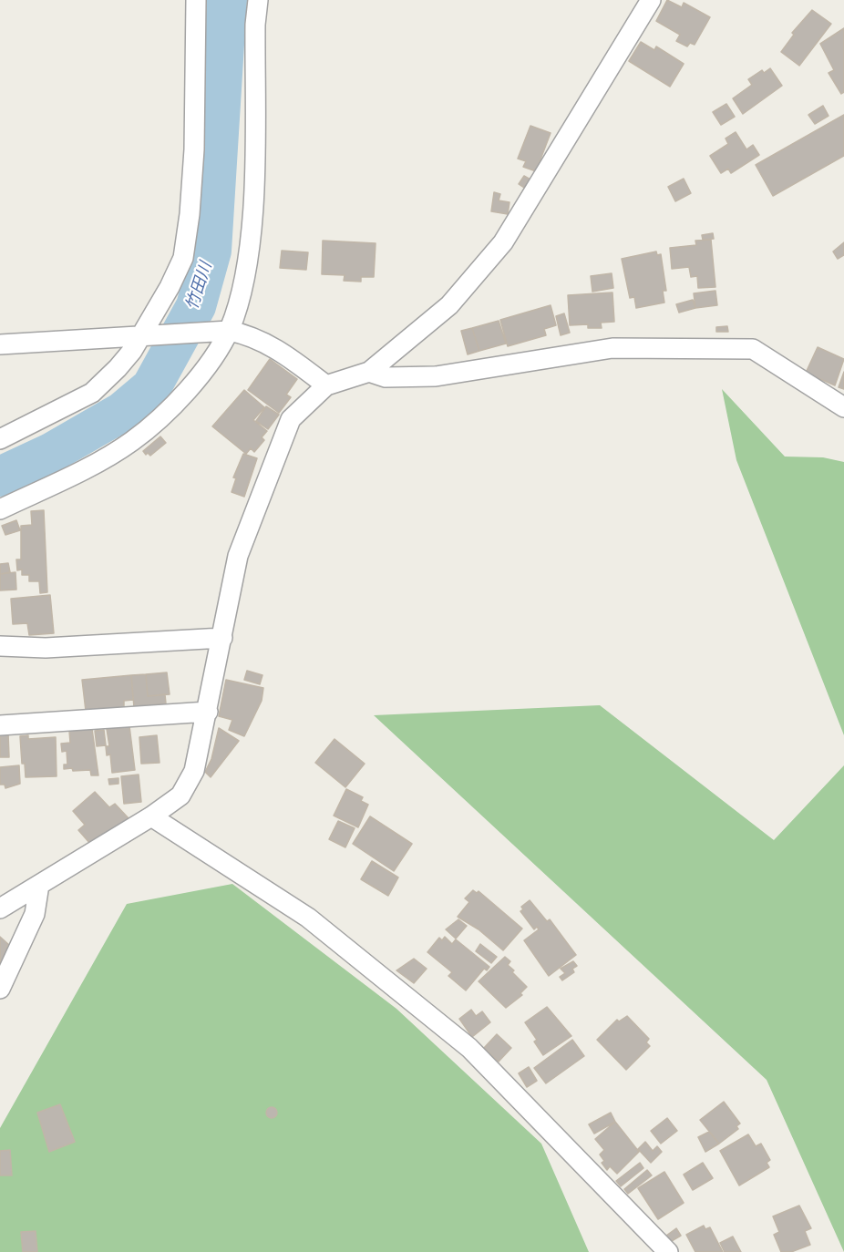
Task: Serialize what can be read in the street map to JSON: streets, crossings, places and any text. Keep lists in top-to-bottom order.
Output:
{
  "water": ["竹田川"]
}
